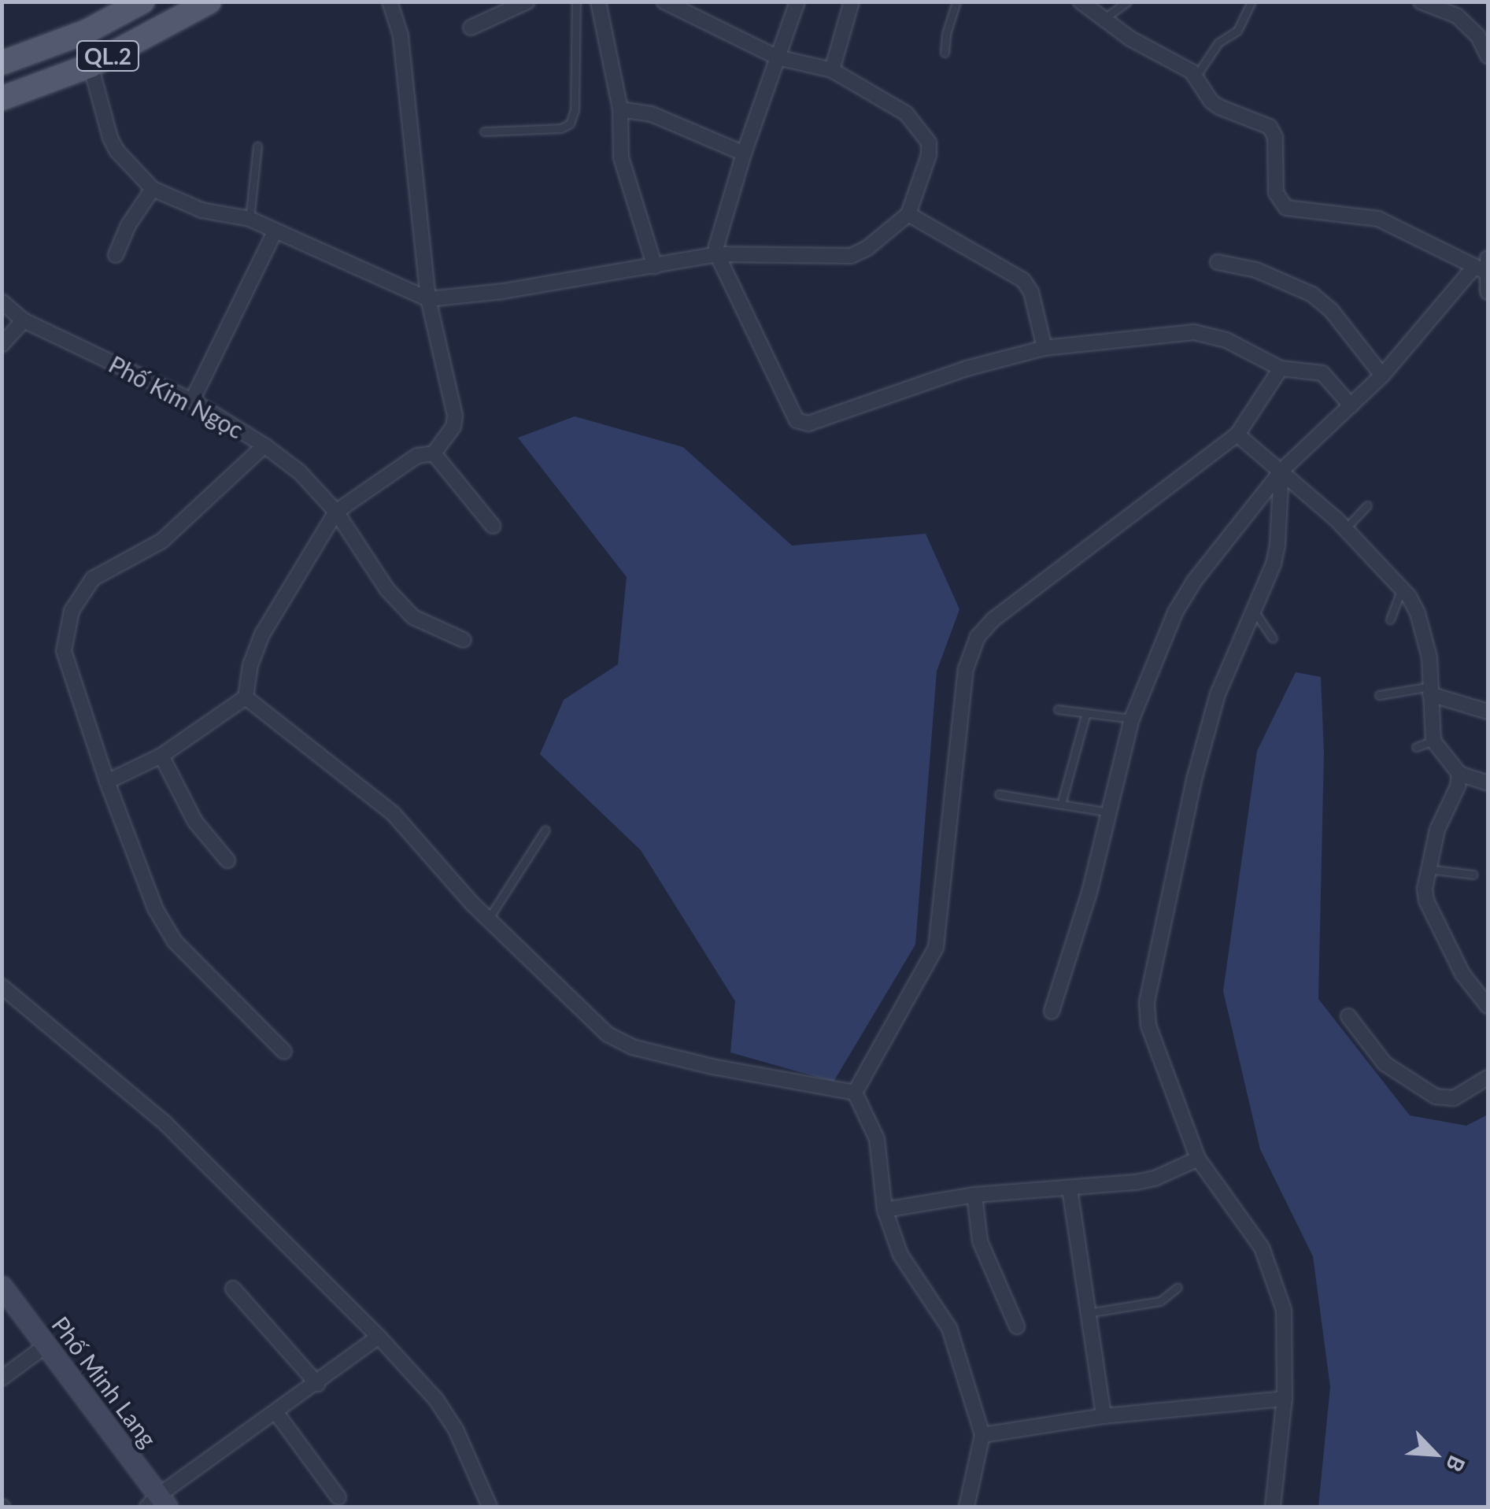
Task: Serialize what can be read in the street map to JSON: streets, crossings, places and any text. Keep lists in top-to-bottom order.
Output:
{
  "streets": {
    "main road": ["QL.2"],
    "street": ["Phố Kim Ngọc", "Phố Minh Lang"]
  },
  "north": "bottom right"
}
